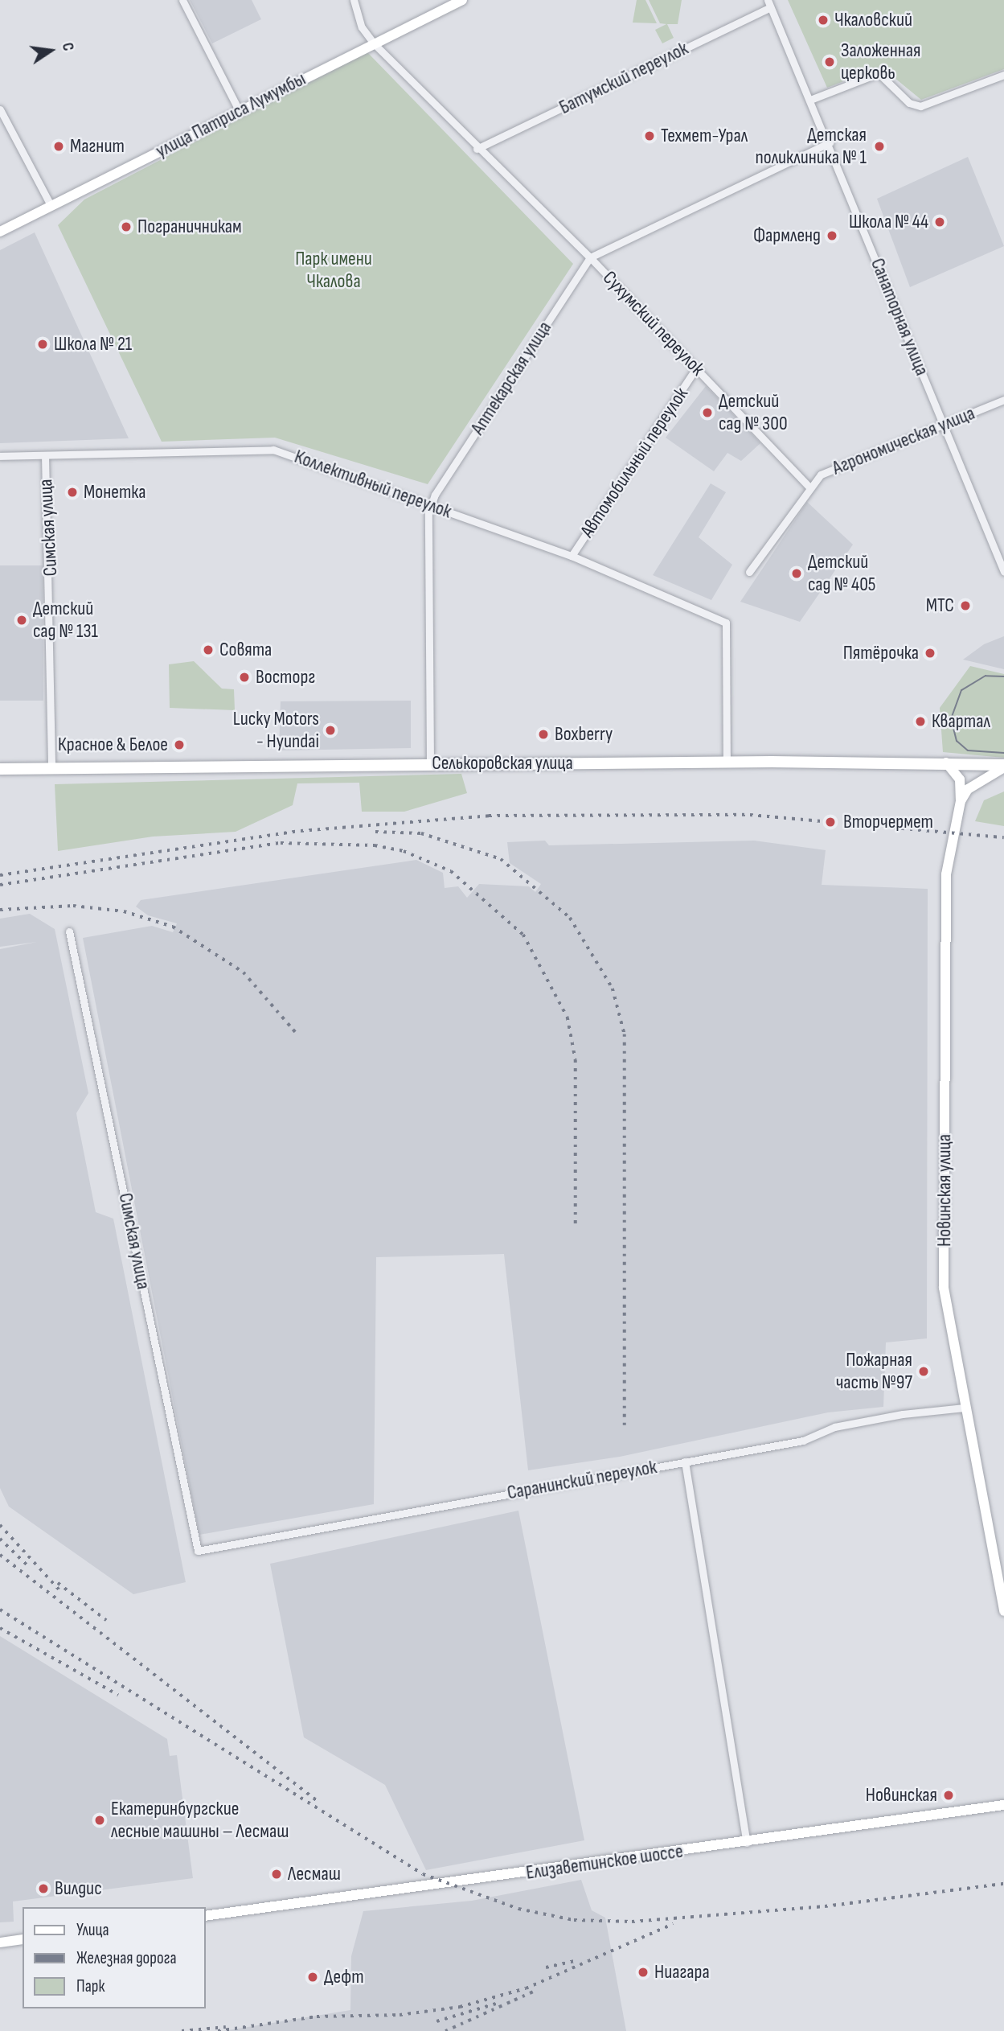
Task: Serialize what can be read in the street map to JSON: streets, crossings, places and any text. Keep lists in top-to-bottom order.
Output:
{
  "streets": {
    "main road": [
      "улица Патриса Лумумбы",
      "Селькоровская улица",
      "Новинская улица",
      "Елизаветинское шоссе"
    ],
    "street": [
      "Батумский переулок",
      "Санаторная улица",
      "Сухумский переулок",
      "Аптекарская улица",
      "Агрономическая улица",
      "Автомобильный переулок",
      "Коллективный переулок",
      "Симская улица",
      "Саранинский переулок"
    ]
  },
  "crossings": [
    ["Батумский переулок", "Санаторная улица"],
    ["Батумский переулок", "Сухумский переулок"],
    ["улица Патриса Лумумбы", "Сухумский переулок"],
    ["Санаторная улица", "Агрономическая улица"],
    ["Сухумский переулок", "Аптекарская улица"],
    ["Сухумский переулок", "Агрономическая улица"],
    ["Сухумский переулок", "Автомобильный переулок"],
    ["Аптекарская улица", "Коллективный переулок"],
    ["Автомобильный переулок", "Коллективный переулок"],
    ["Коллективный переулок", "Симская улица"],
    ["Коллективный переулок", "Селькоровская улица"],
    ["Симская улица", "Селькоровская улица"],
    ["Симская улица", "Саранинский переулок"],
    ["Новинская улица", "Саранинский переулок"]
  ],
  "parks": ["Парк имени Чкалова"],
  "places": [
    "Чкаловский",
    "Заложенная церковь",
    "Техмет-Урал",
    "Магнит",
    "Детская поликлиника № 1",
    "Школа № 44",
    "Пограничникам",
    "Фармленд",
    "Школа № 21",
    "Детский сад № 300",
    "Монетка",
    "Детский сад № 405",
    "МТС",
    "Детский сад № 131",
    "Совята",
    "Пятёрочка",
    "Восторг",
    "Квартал",
    "Lucky Motors - Hyundai",
    "Boxberry",
    "Красное & Белое",
    "Вторчермет",
    "Пожарная часть №97",
    "Новинская",
    "Екатеринбургские лесные машины – Лесмаш",
    "Лесмаш",
    "Вилдис",
    "Ниагара",
    "Дефт"
  ],
  "legend": ["Улица", "Железная дорога", "Парк"],
  "north": "right"
}
